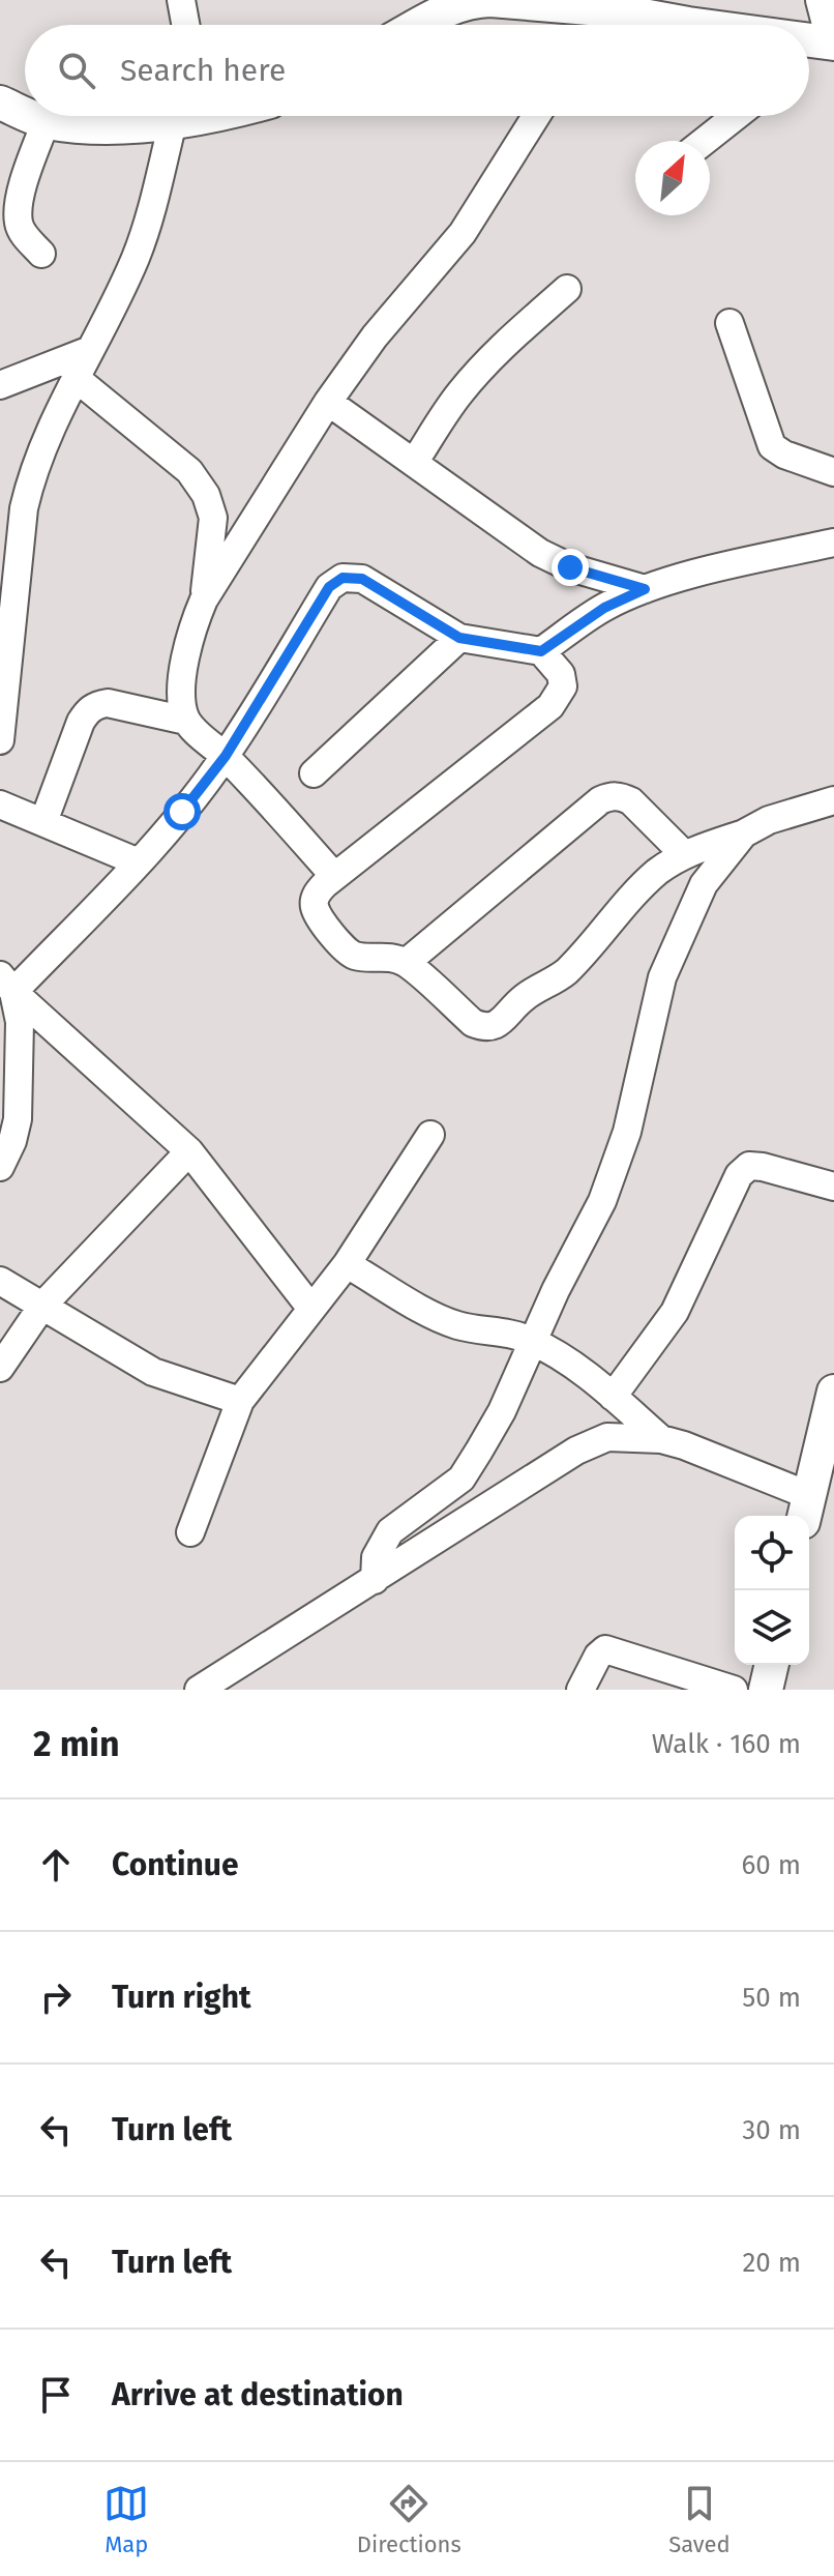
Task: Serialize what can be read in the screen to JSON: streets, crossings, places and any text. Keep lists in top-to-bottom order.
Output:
{
  "north": "top right",
  "page": {
    "search": "Search here",
    "heading": ["2 min", "Walk · 160 m"],
    "list": [
      ["Continue", "60 m"],
      ["Turn right", "50 m"],
      ["Turn left", "30 m"],
      ["Turn left", "20 m"],
      "Arrive at destination"
    ],
    "nav": ["Map", "Directions", "Saved"]
  }
}
